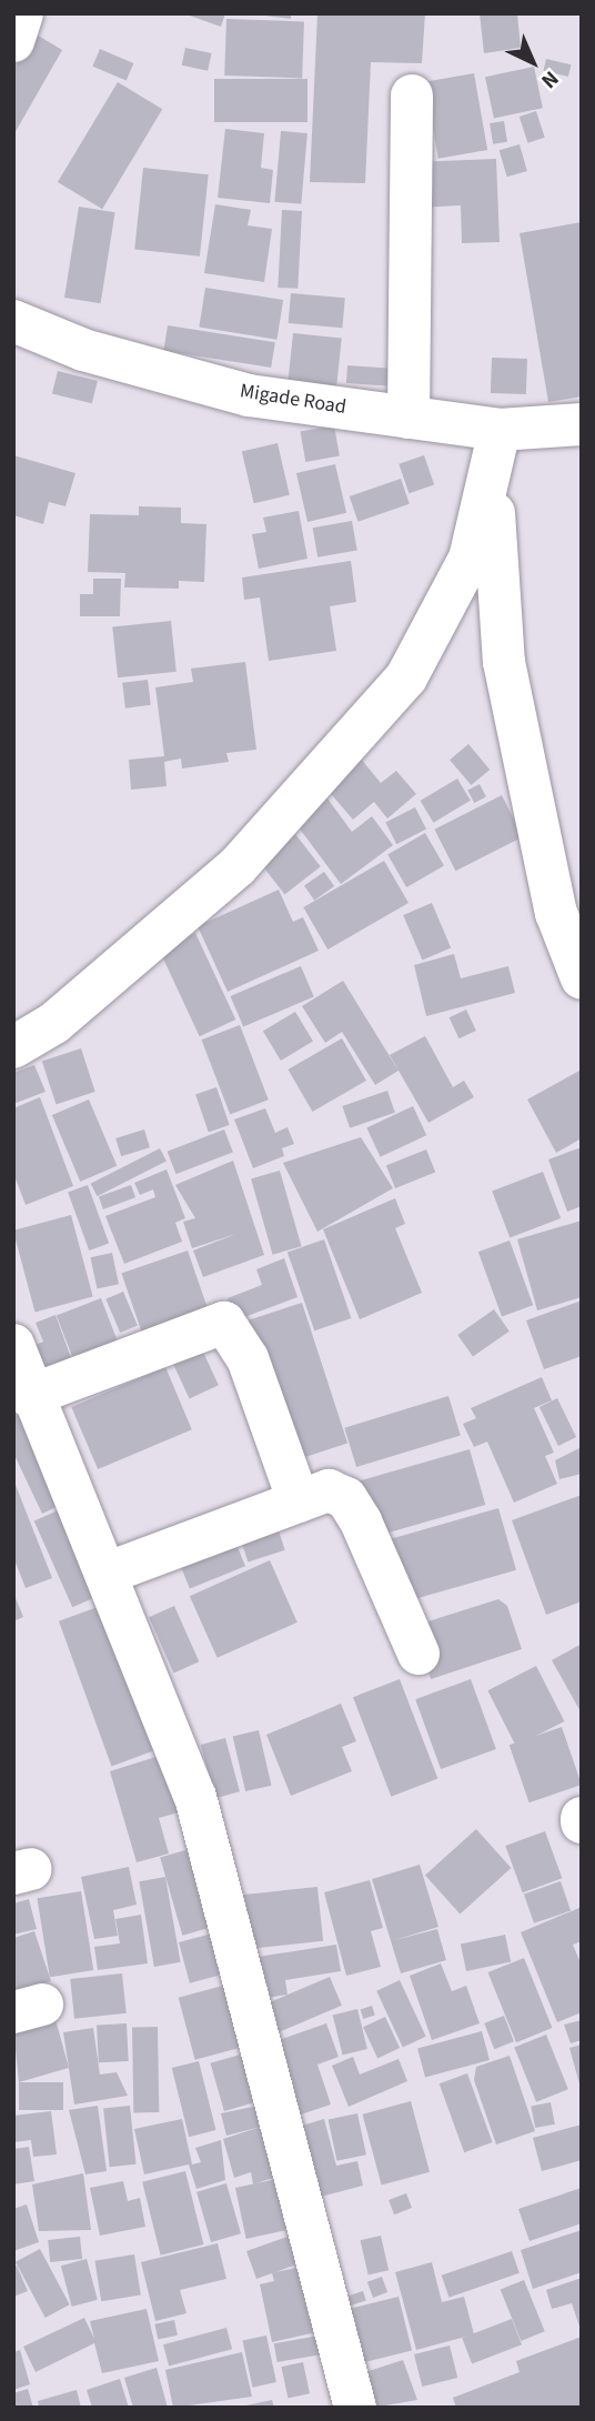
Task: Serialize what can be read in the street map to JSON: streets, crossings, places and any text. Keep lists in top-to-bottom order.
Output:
{
  "streets": {
    "street": ["Migade Road"]
  },
  "north": "bottom right"
}
